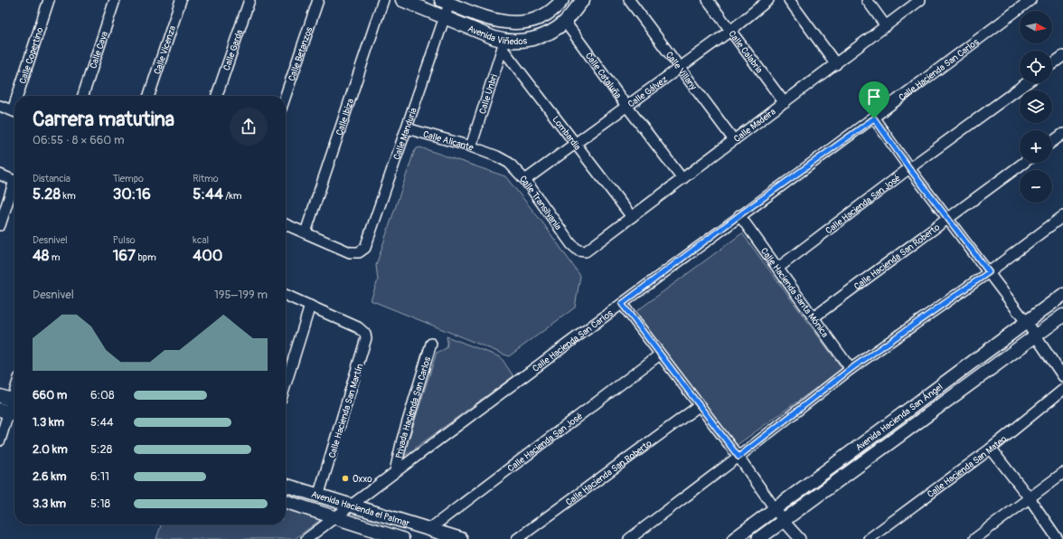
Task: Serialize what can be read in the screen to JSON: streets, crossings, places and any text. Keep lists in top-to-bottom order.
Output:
{
  "streets": {
    "street": [
      "Avenida Viñedos",
      "Calle Cava",
      "Calle Vicenza",
      "Calle Garda",
      "Calle Calabria",
      "Calle Betanzos",
      "Calle Copertino",
      "Calle Hacienda San Carlos",
      "Calle Villany",
      "Calle Cataluña",
      "Calle Gálvez",
      "Calle Unbri",
      "Calle Ibiza",
      "Calle Madeira",
      "Lombardia",
      "Calle Manduria",
      "Calle Alicante",
      "Calle Transilvania",
      "Calle Hacienda San José",
      "Calle Hacienda San Roberto",
      "Calle Hacienda Santa Mónica",
      "Privada Hacienda San Carlos",
      "Calle Hacienda San Martín",
      "Avenida Hacienda San Ángel",
      "Calle Hacienda San Mateo",
      "Avenida Hacienda el Palmar"
    ]
  },
  "crossings": [
    ["Avenida Viñedos", "Calle Cataluña"],
    ["Avenida Viñedos", "Calle Unbri"],
    ["Avenida Viñedos", "Lombardia"],
    ["Avenida Viñedos", "Calle Manduria"],
    ["Calle Calabria", "Calle Gálvez"],
    ["Calle Calabria", "Calle Madeira"],
    ["Calle Hacienda San Carlos", "Calle Hacienda Santa Mónica"],
    ["Calle Hacienda San Carlos", "Privada Hacienda San Carlos"],
    ["Calle Hacienda San Carlos", "Avenida Hacienda el Palmar"],
    ["Calle Villany", "Calle Gálvez"],
    ["Calle Villany", "Calle Madeira"],
    ["Calle Cataluña", "Calle Gálvez"],
    ["Calle Cataluña", "Calle Madeira"],
    ["Calle Gálvez", "Lombardia"],
    ["Calle Gálvez", "Calle Transilvania"],
    ["Calle Unbri", "Lombardia"],
    ["Calle Unbri", "Calle Alicante"],
    ["Calle Ibiza", "Calle Manduria"],
    ["Calle Madeira", "Lombardia"],
    ["Calle Madeira", "Calle Transilvania"],
    ["Calle Manduria", "Calle Alicante"],
    ["Calle Alicante", "Calle Transilvania"],
    ["Calle Hacienda San José", "Calle Hacienda Santa Mónica"],
    ["Calle Hacienda San José", "Avenida Hacienda el Palmar"],
    ["Calle Hacienda San Roberto", "Calle Hacienda Santa Mónica"],
    ["Calle Hacienda San Martín", "Avenida Hacienda el Palmar"]
  ],
  "places": ["Oxxo"],
  "north": "right",
  "page": {
    "map_buttons": ["+", "−"],
    "heading": ["Carrera matutina", "06:55 · 8 × 660 m"],
    "stats": [
      ["Distancia", "5.28 km"],
      ["Tiempo", "30:16"],
      ["Ritmo", "5:44 /km"],
      ["Desnivel", "48 m"],
      ["Pulso", "167 bpm"],
      ["kcal", "400"]
    ],
    "chart": ["Desnivel", "195–199 m"],
    "list": [
      {
        "name": "660 m",
        "note": "6:08"
      },
      {
        "name": "1.3 km",
        "note": "5:44"
      },
      {
        "name": "2.0 km",
        "note": "5:28"
      },
      {
        "name": "2.6 km",
        "note": "6:11"
      },
      {
        "name": "3.3 km",
        "note": "5:18"
      }
    ]
  }
}
